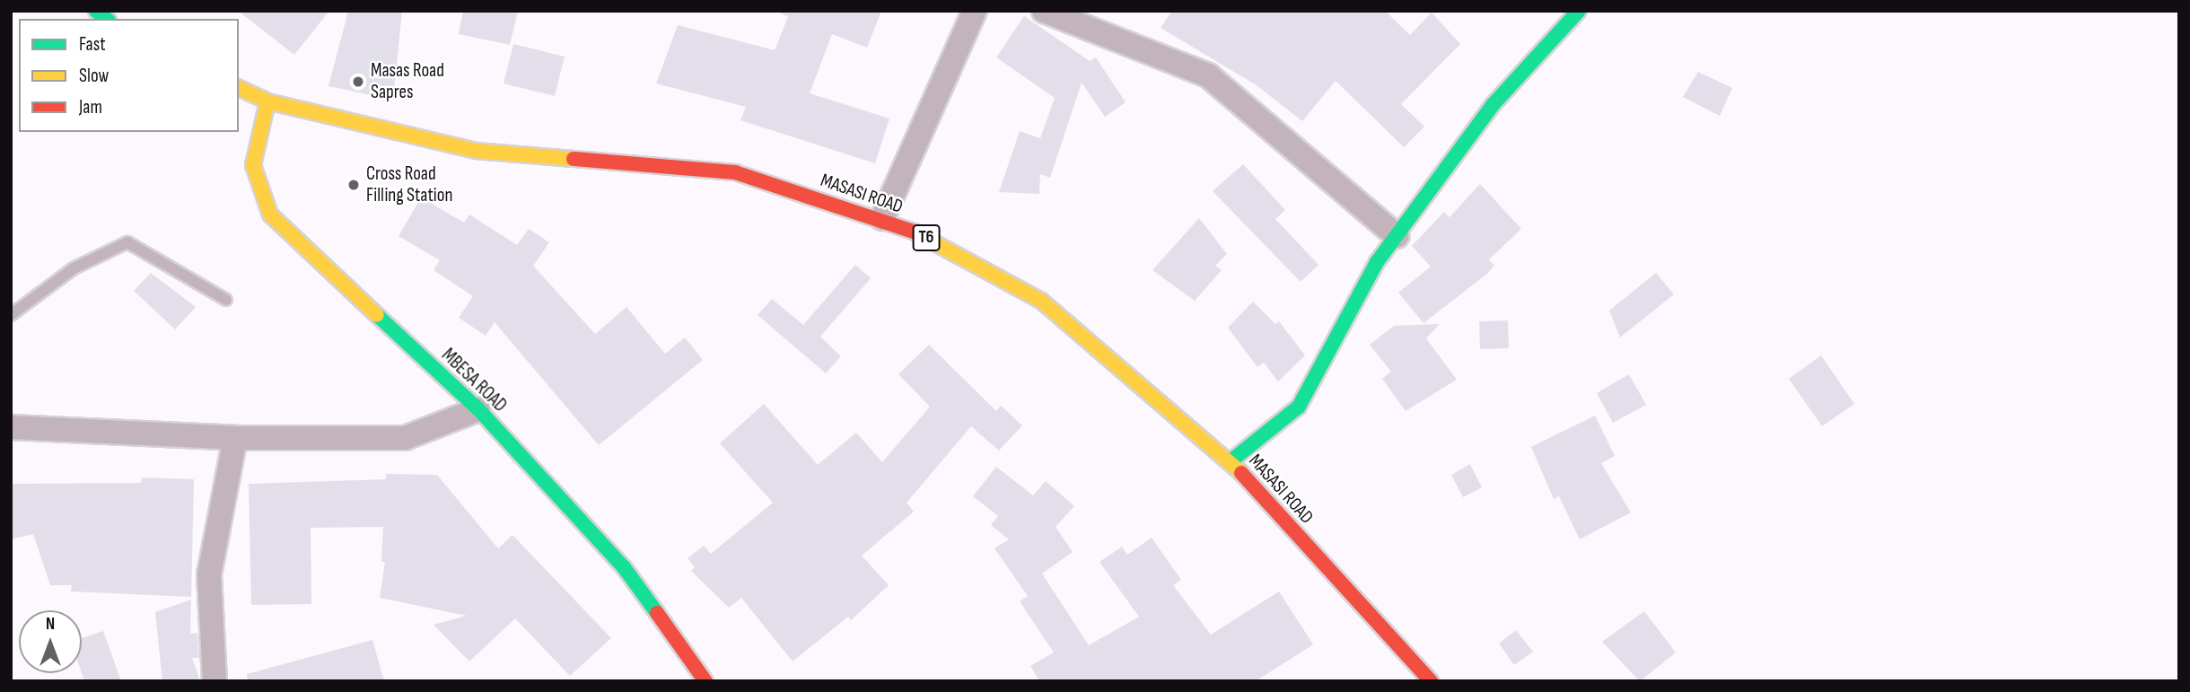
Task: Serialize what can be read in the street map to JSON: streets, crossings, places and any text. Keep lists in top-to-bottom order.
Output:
{
  "streets": {
    "main road": ["MASASI ROAD", "T6", "MBESA ROAD"]
  },
  "crossings": [
    ["MASASI ROAD", "T6"],
    ["MASASI ROAD", "MBESA ROAD"],
    ["T6", "MBESA ROAD"]
  ],
  "places": ["Masas Road Sapres", "Cross Road Filling Station"],
  "legend": ["Fast", "Slow", "Jam"],
  "north": "top"
}
